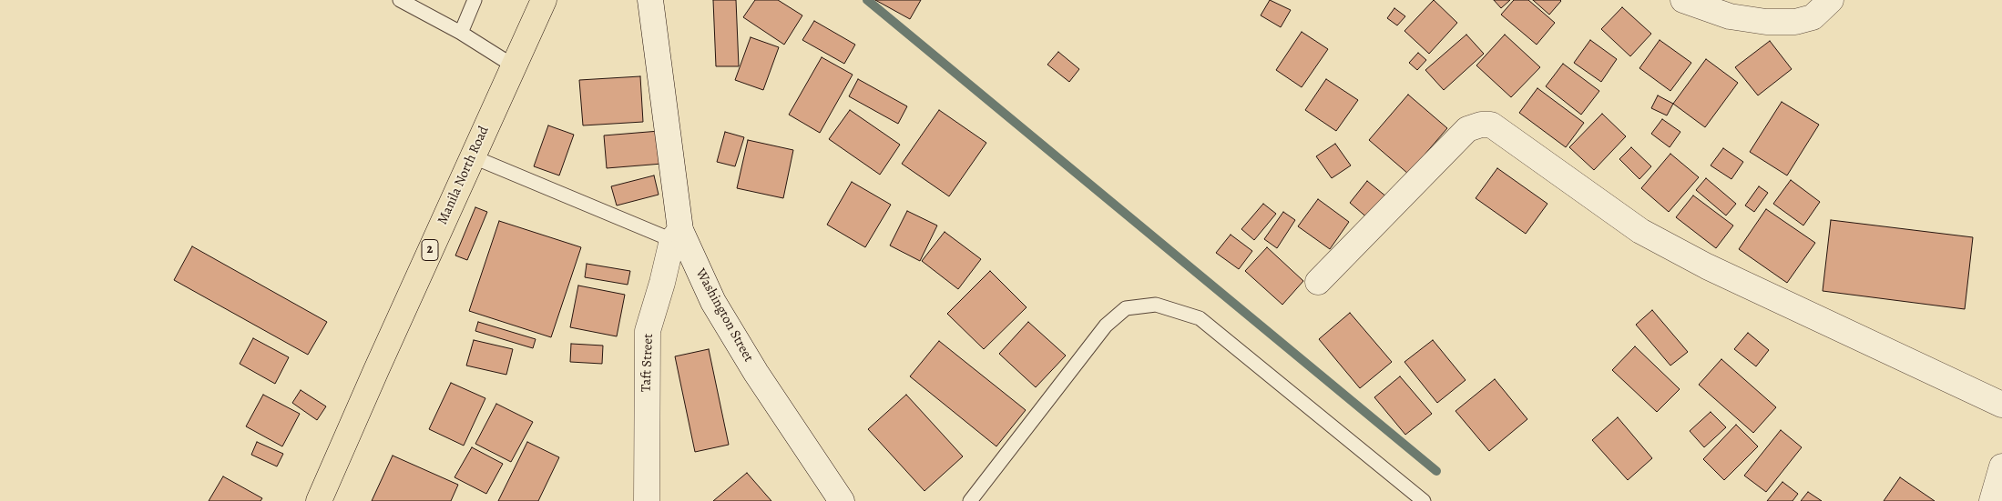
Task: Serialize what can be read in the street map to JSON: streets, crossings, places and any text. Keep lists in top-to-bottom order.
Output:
{
  "streets": {
    "highway": ["Manila North Road", "2"],
    "street": ["Washington Street", "Taft Street"]
  },
  "crossings": [
    ["Washington Street", "Taft Street"]
  ]
}
